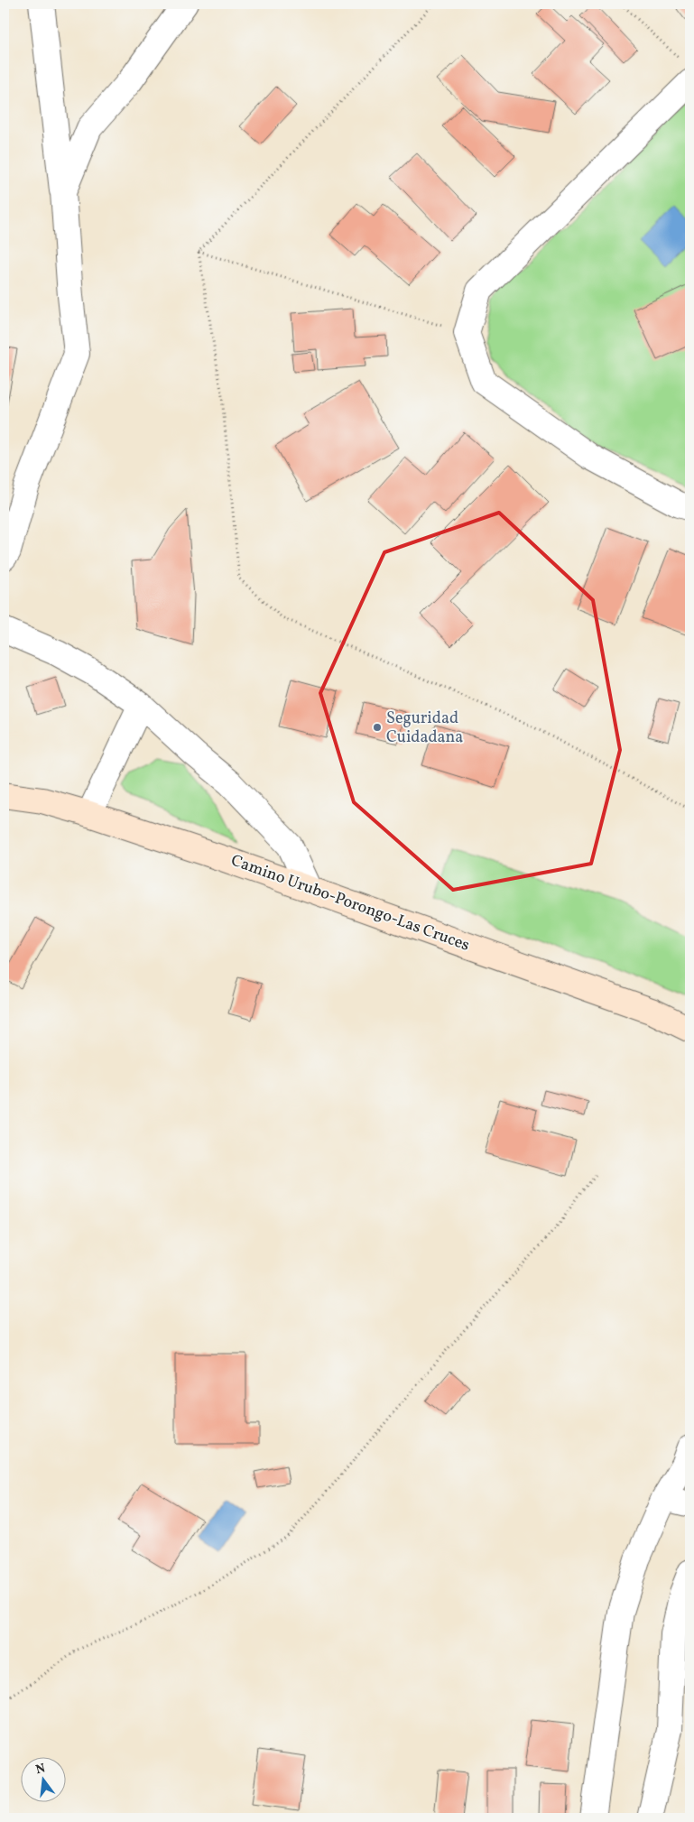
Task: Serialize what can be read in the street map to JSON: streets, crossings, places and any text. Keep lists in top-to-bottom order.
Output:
{
  "streets": {
    "main road": ["Camino Urubo-Porongo-Las Cruces"]
  },
  "places": ["Seguridad Cuidadana"],
  "north": "top"
}
